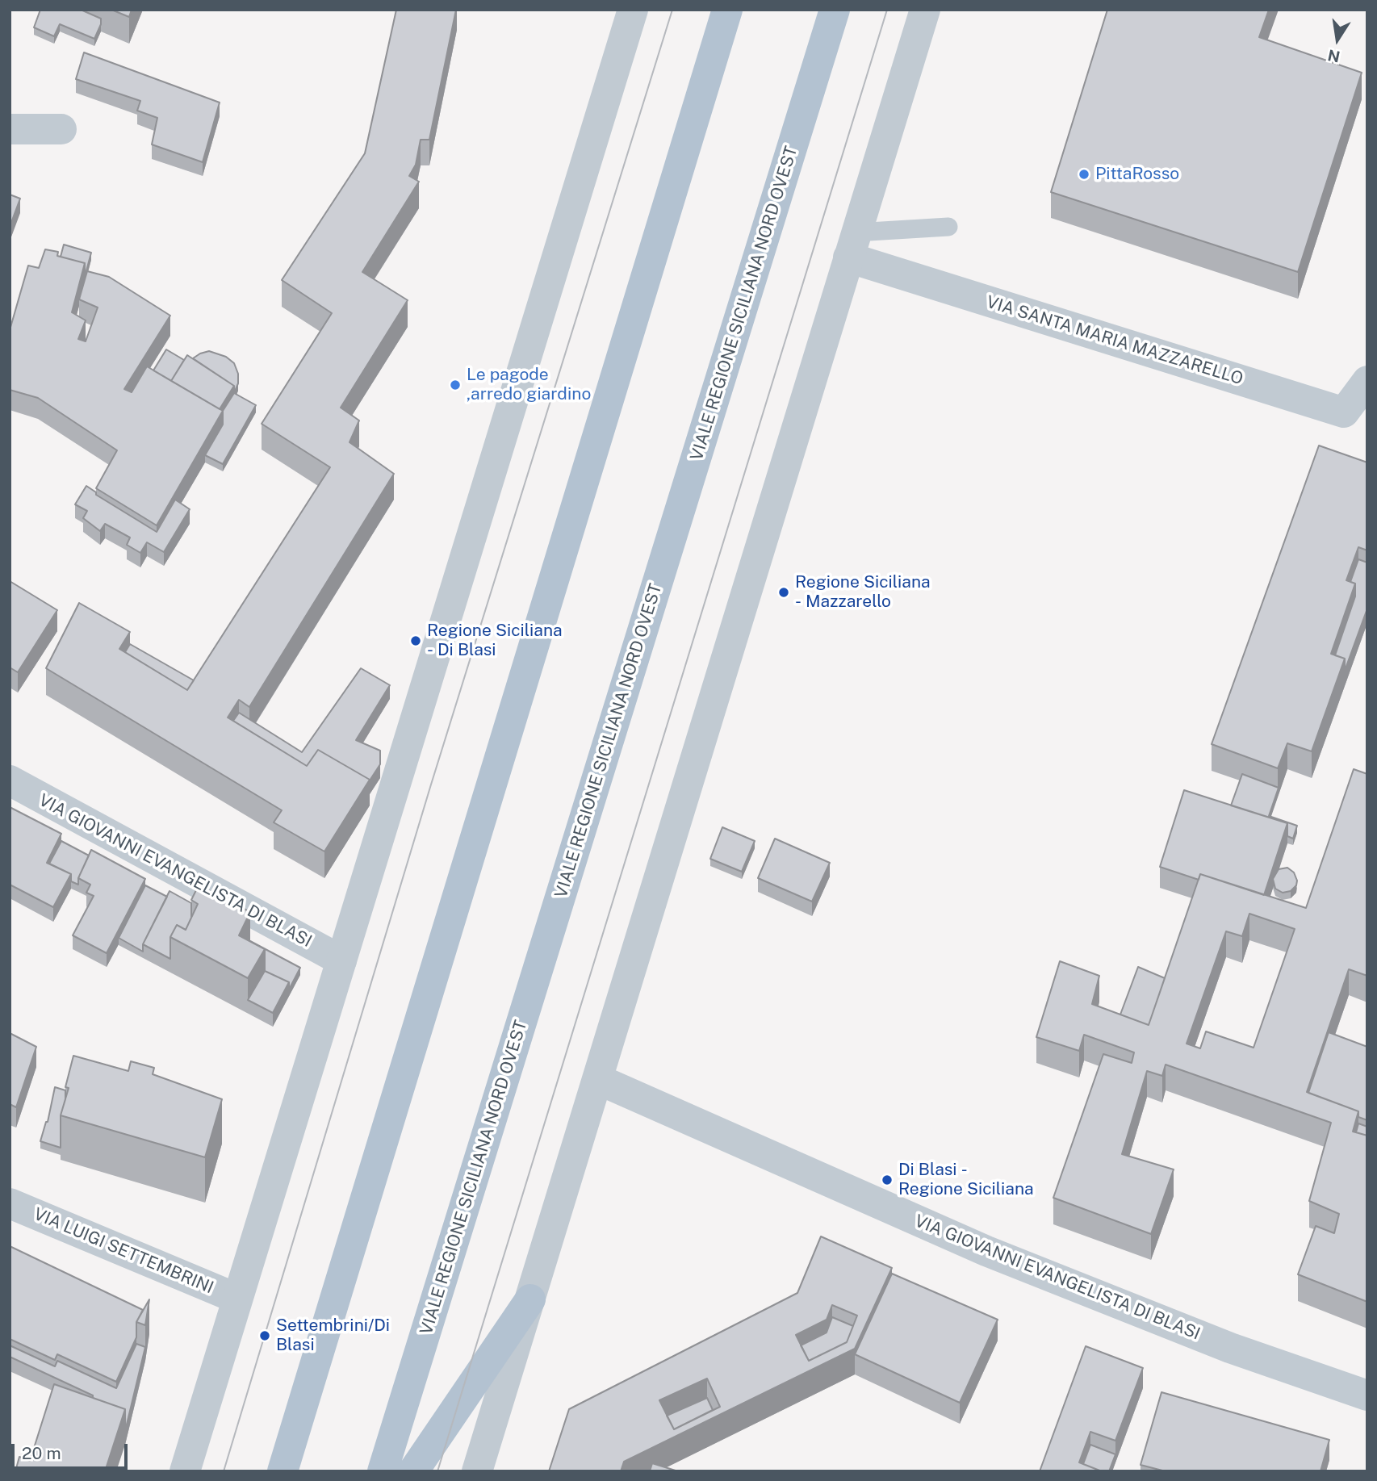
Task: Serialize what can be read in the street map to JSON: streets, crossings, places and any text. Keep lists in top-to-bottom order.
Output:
{
  "streets": {
    "main road": ["VIALE REGIONE SICILIANA NORD OVEST"],
    "street": ["VIA SANTA MARIA MAZZARELLO", "VIA GIOVANNI EVANGELISTA DI BLASI", "VIA LUIGI SETTEMBRINI"]
  },
  "places": [
    "PittaRosso",
    "Le pagode ,arredo giardino",
    "Regione Siciliana - Mazzarello",
    "Regione Siciliana - Di Blasi",
    "Di Blasi - Regione Siciliana",
    "Settembrini/Di Blasi"
  ],
  "scale_bar": "20 m",
  "north": "bottom"
}
